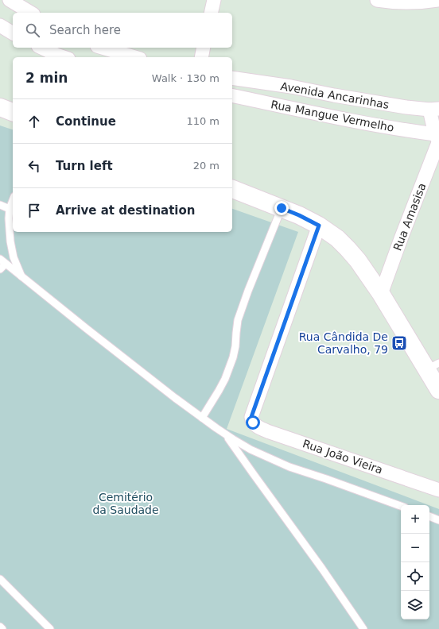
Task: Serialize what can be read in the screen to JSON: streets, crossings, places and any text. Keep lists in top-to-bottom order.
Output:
{
  "streets": {
    "street": [
      "Avenida Ancarinhas",
      "Rua Mangue Vermelho",
      "Rua Amasisa",
      "Rua João Vieira"
    ]
  },
  "crossings": [
    ["Rua Mangue Vermelho", "Rua Amasisa"]
  ],
  "parks": ["Cemitério da Saudade"],
  "places": {
    "bus stop": ["Rua Cândida De Carvalho, 79"]
  },
  "page": {
    "search": "Search here",
    "heading": ["2 min", "Walk · 130 m"],
    "list": [
      ["Continue", "110 m"],
      ["Turn left", "20 m"],
      "Arrive at destination"
    ],
    "map_buttons": ["+", "−"]
  }
}
